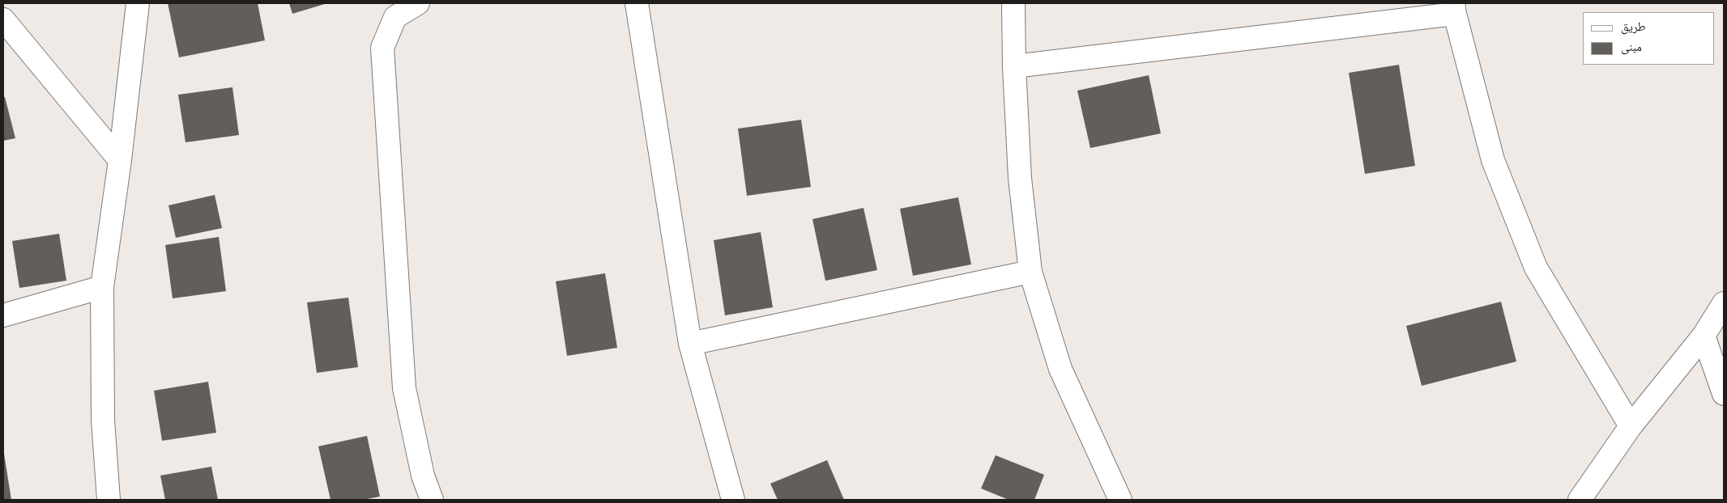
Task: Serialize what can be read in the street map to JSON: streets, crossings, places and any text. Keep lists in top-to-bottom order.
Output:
{
  "legend": ["طريق", "مبنى"]
}
